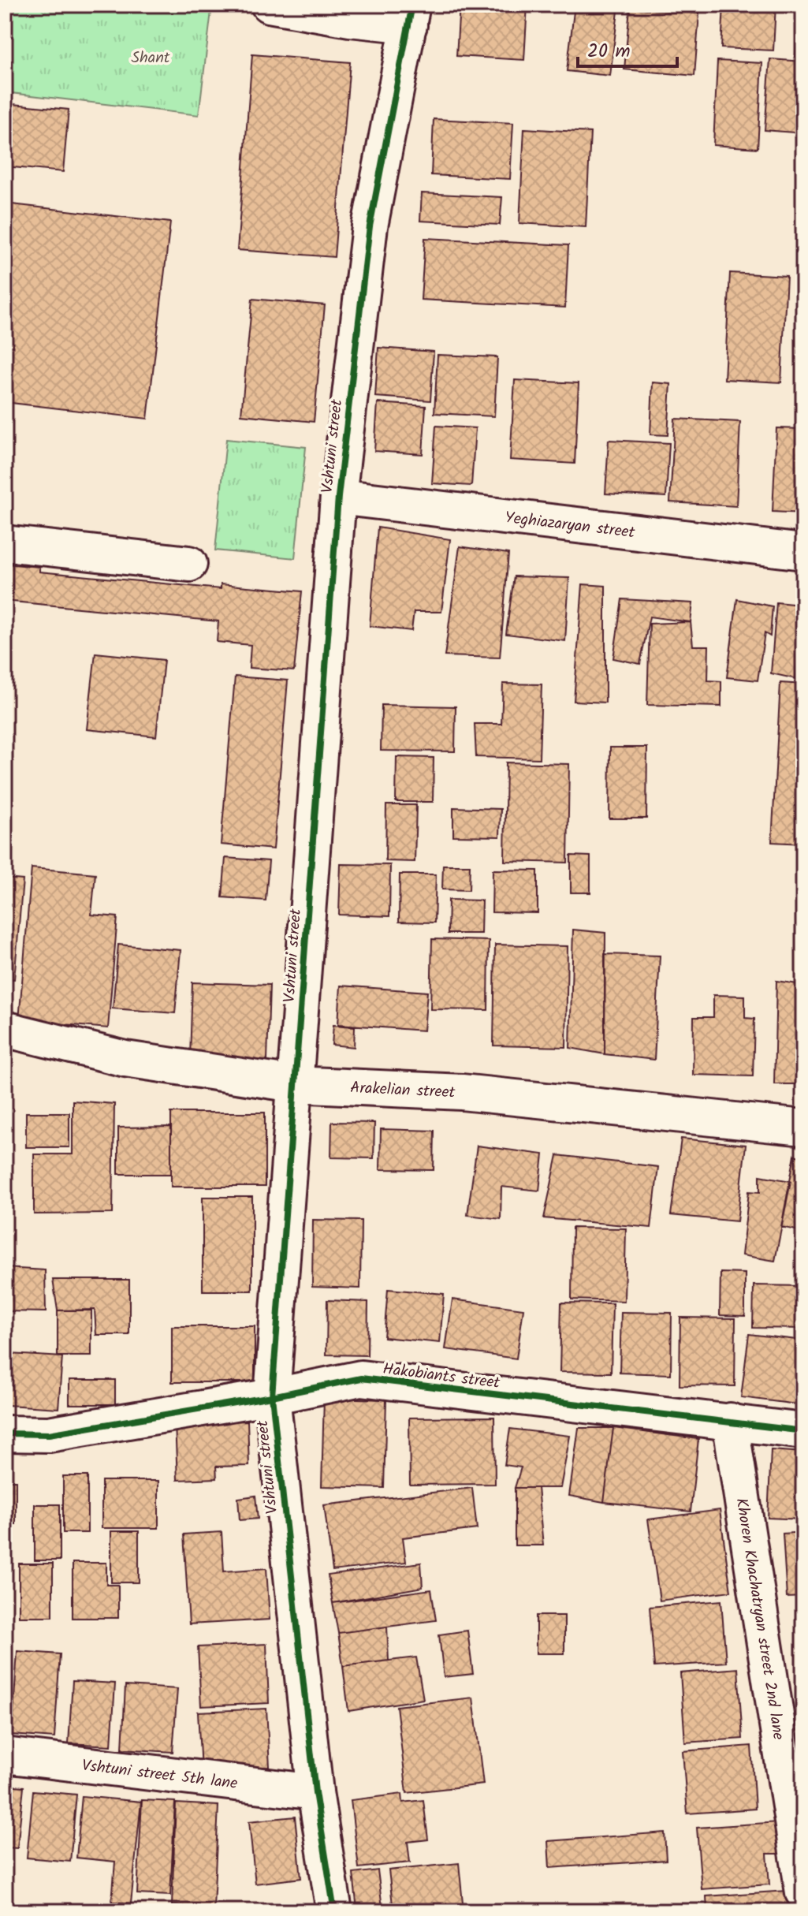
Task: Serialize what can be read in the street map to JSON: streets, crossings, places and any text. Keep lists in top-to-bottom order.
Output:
{
  "streets": {
    "street": [
      "Vshtuni street",
      "Yeghiazaryan street",
      "Arakelian street",
      "Hakobiants street",
      "Khoren Khachatryan street 2nd lane",
      "Vshtuni street 5th lane"
    ]
  },
  "crossings": [
    ["Vshtuni street", "Yeghiazaryan street"],
    ["Vshtuni street", "Arakelian street"],
    ["Vshtuni street", "Hakobiants street"],
    ["Vshtuni street", "Vshtuni street 5th lane"],
    ["Hakobiants street", "Khoren Khachatryan street 2nd lane"]
  ],
  "parks": ["Shant"],
  "scale_bar": "20 m"
}
